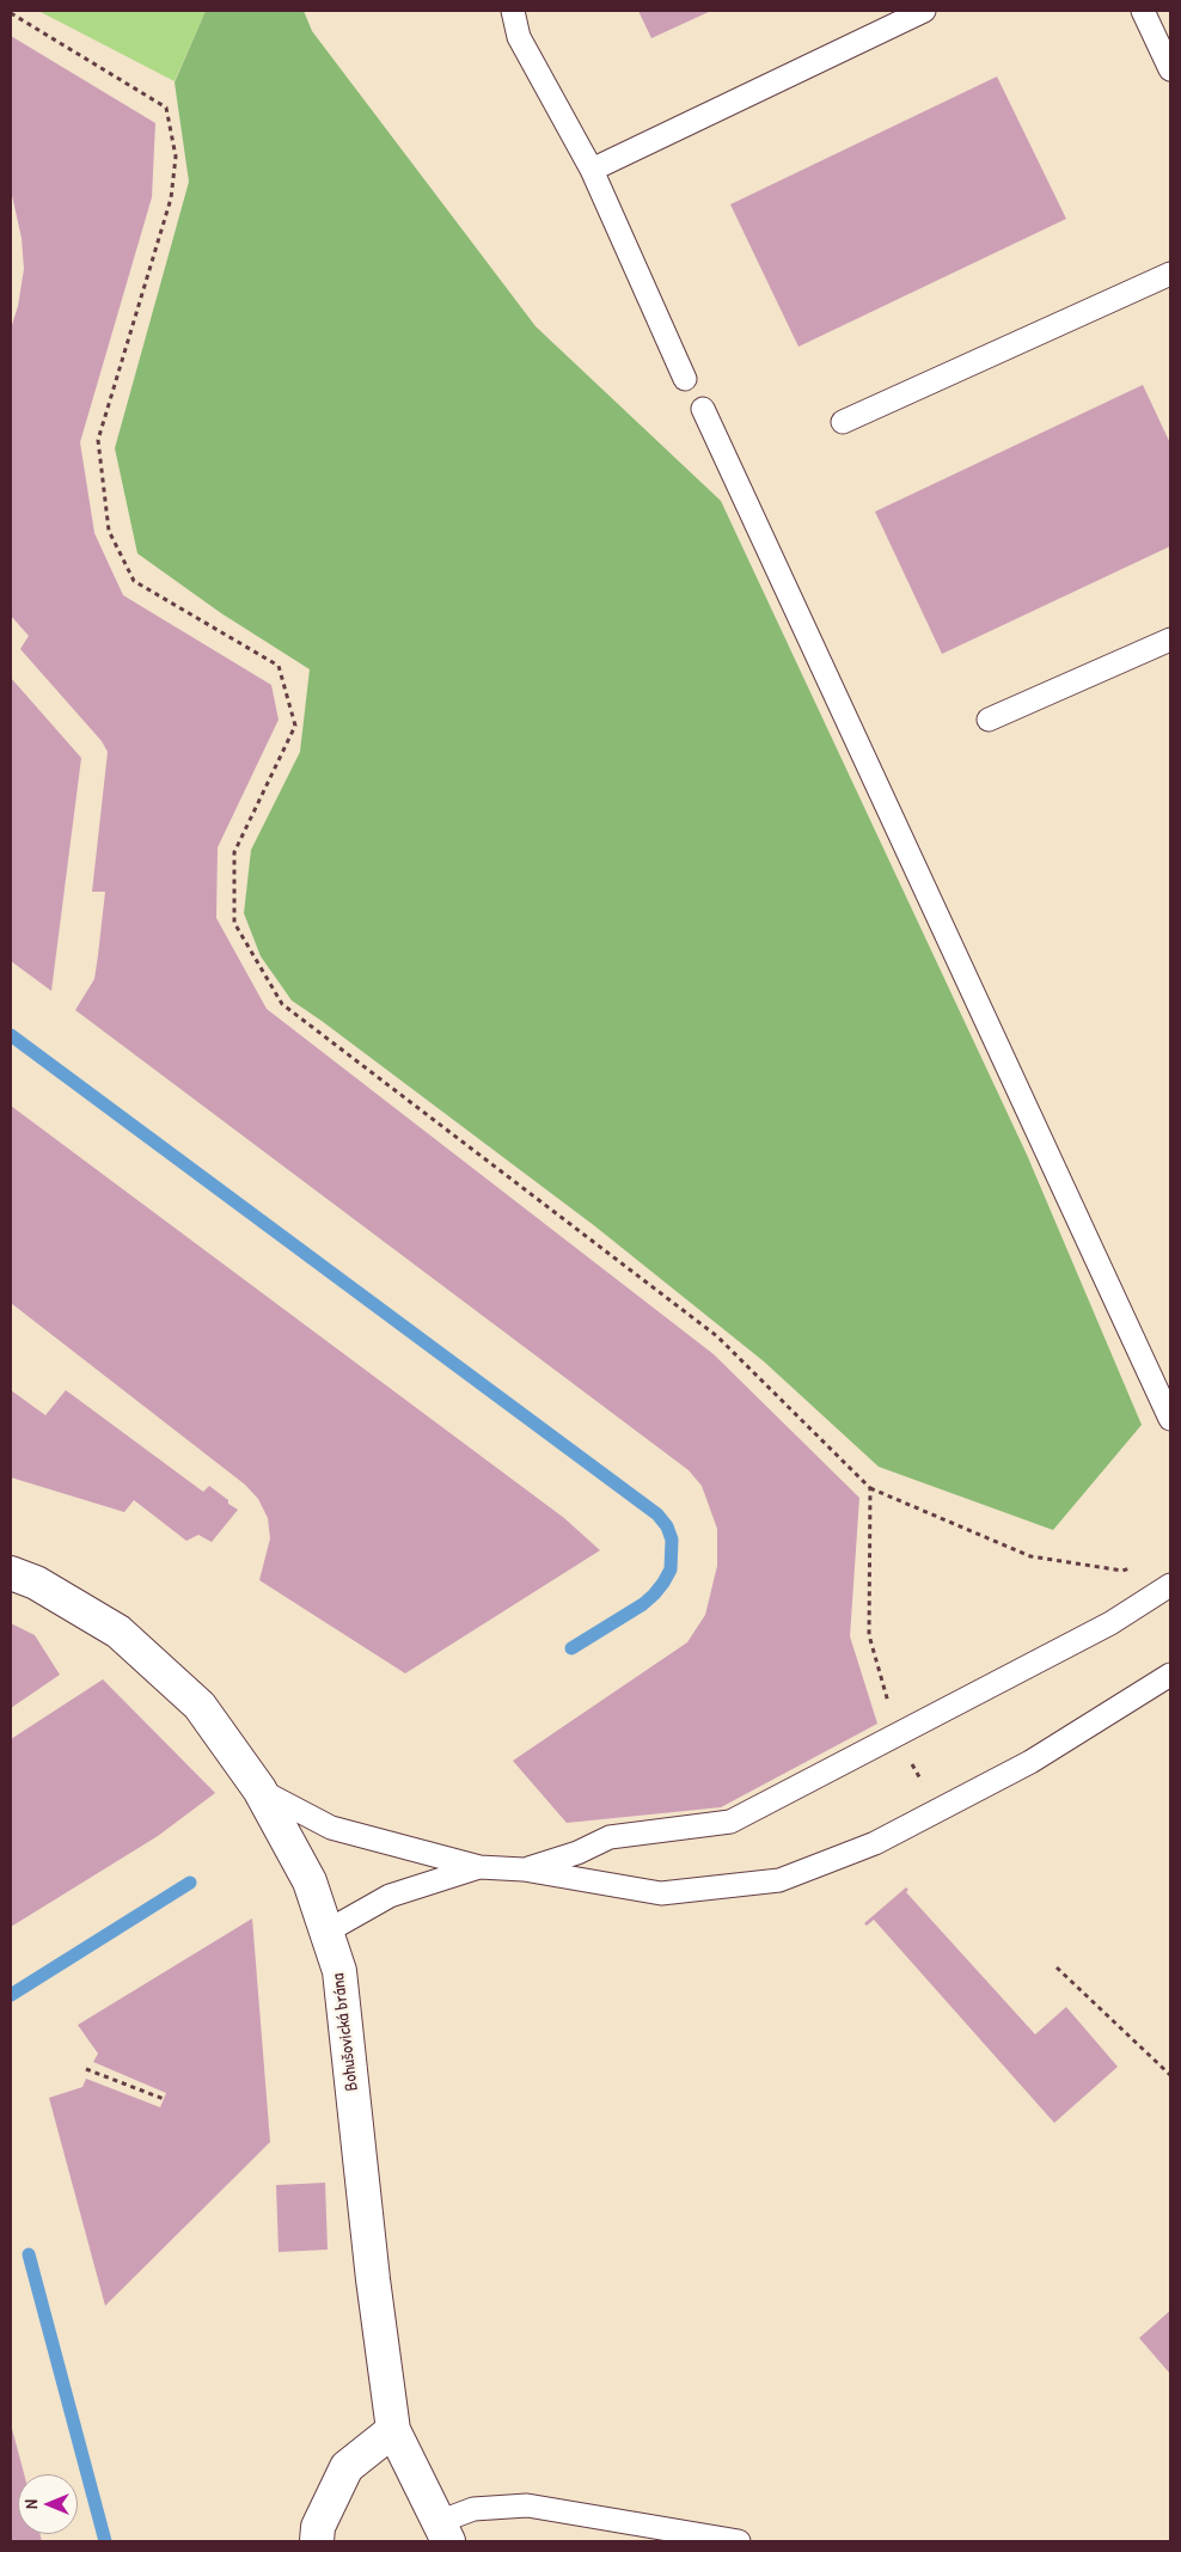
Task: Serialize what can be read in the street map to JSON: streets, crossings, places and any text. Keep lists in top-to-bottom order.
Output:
{
  "streets": {
    "street": ["Bohušovická brána"]
  },
  "north": "left"
}
